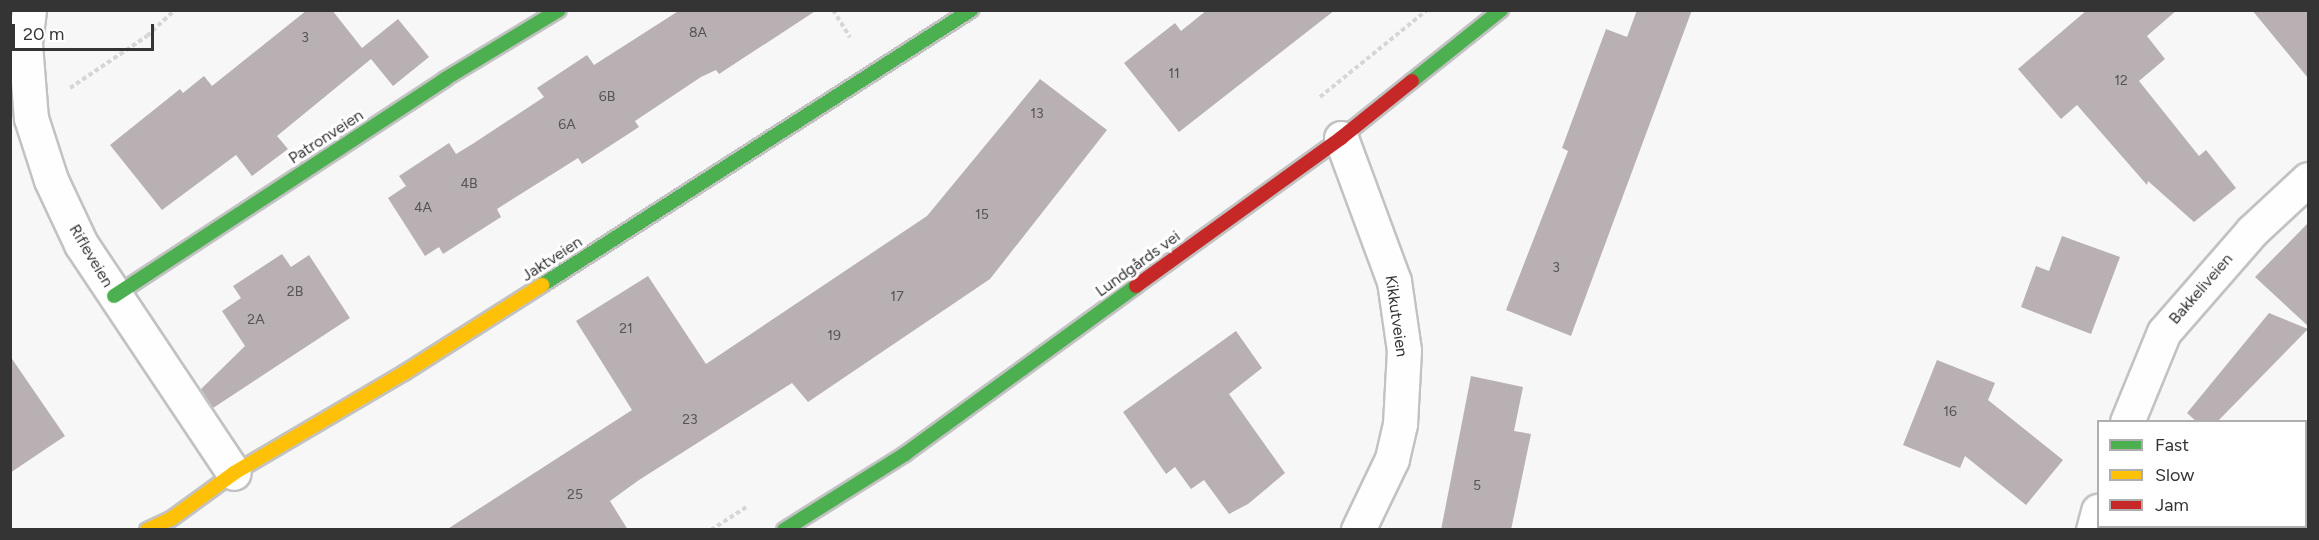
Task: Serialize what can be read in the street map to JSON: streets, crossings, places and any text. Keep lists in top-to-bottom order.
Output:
{
  "streets": {
    "street": [
      "Patronveien",
      "Rifleveien",
      "Jaktveien",
      "Lundgårds vei",
      "Bakkeliveien",
      "Kikkutveien"
    ]
  },
  "crossings": [
    ["Patronveien", "Rifleveien"],
    ["Rifleveien", "Jaktveien"],
    ["Lundgårds vei", "Kikkutveien"]
  ],
  "house_numbers": [
    "8A",
    "3",
    "11",
    "12",
    "6B",
    "13",
    "6A",
    "4B",
    "4A",
    "15",
    "3",
    "2B",
    "17",
    "2A",
    "21",
    "19",
    "16",
    "23",
    "5",
    "25"
  ],
  "legend": ["Fast", "Slow", "Jam"],
  "scale_bar": "20 m"
}
